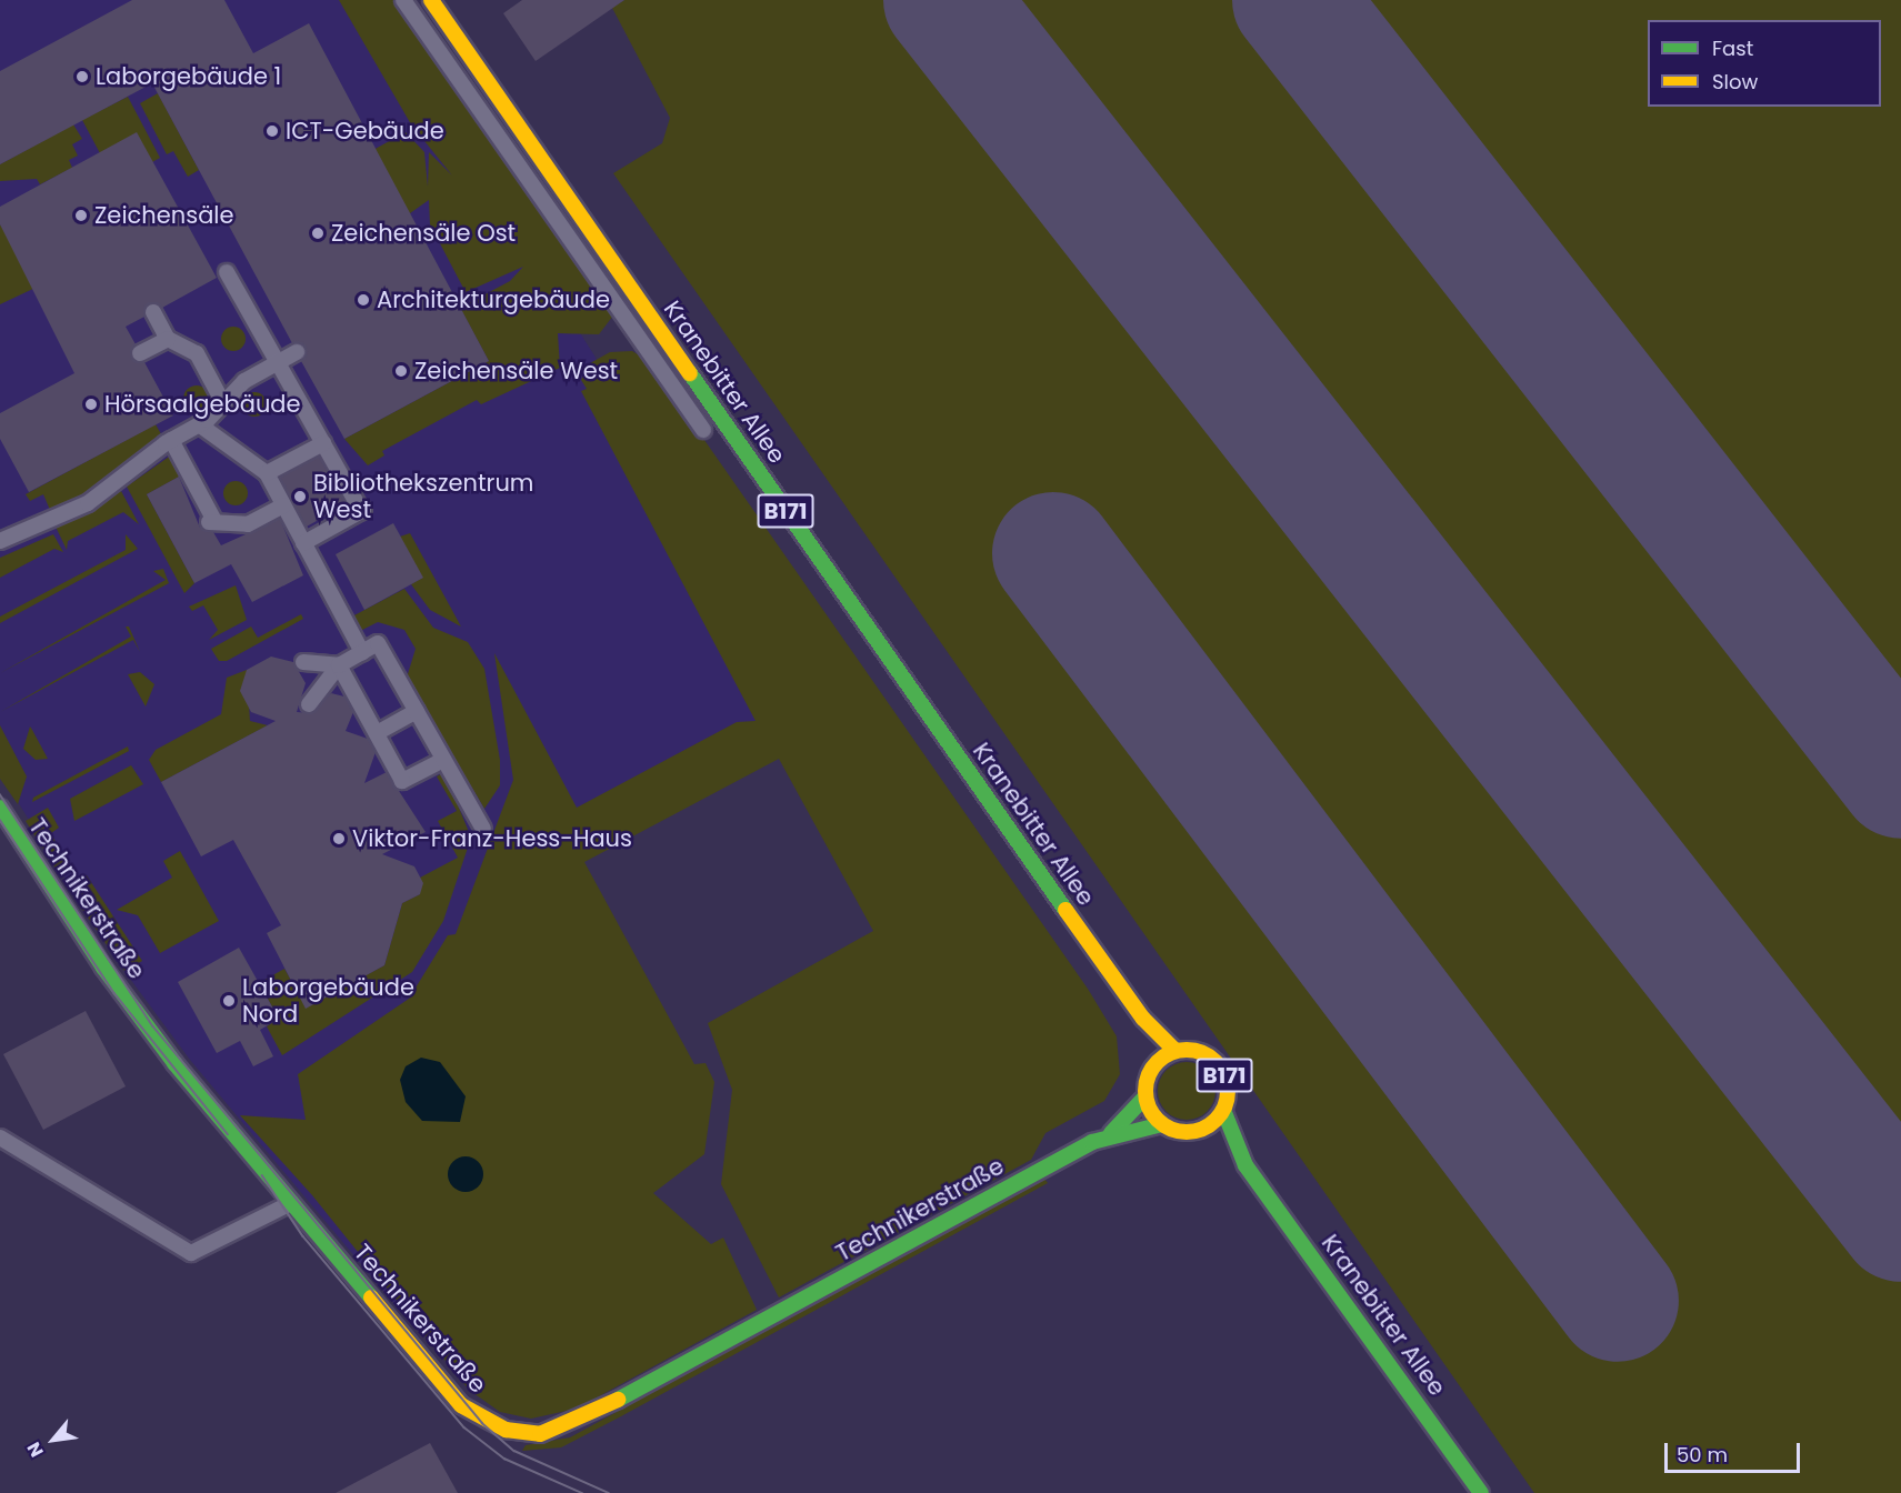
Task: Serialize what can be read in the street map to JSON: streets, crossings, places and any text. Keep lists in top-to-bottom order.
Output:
{
  "streets": {
    "main road": ["Kranebitter Allee", "B171", "Technikerstraße"]
  },
  "crossings": [
    ["Kranebitter Allee", "B171"],
    ["Kranebitter Allee", "Technikerstraße"],
    ["B171", "Technikerstraße"]
  ],
  "places": [
    "Laborgebäude 1",
    "ICT-Gebäude",
    "Zeichensäle",
    "Zeichensäle Ost",
    "Architekturgebäude",
    "Zeichensäle West",
    "Hörsaalgebäude",
    "Bibliothekszentrum West",
    "Viktor-Franz-Hess-Haus",
    "Laborgebäude Nord"
  ],
  "legend": ["Fast", "Slow"],
  "scale_bar": "50 m",
  "north": "bottom left"
}
